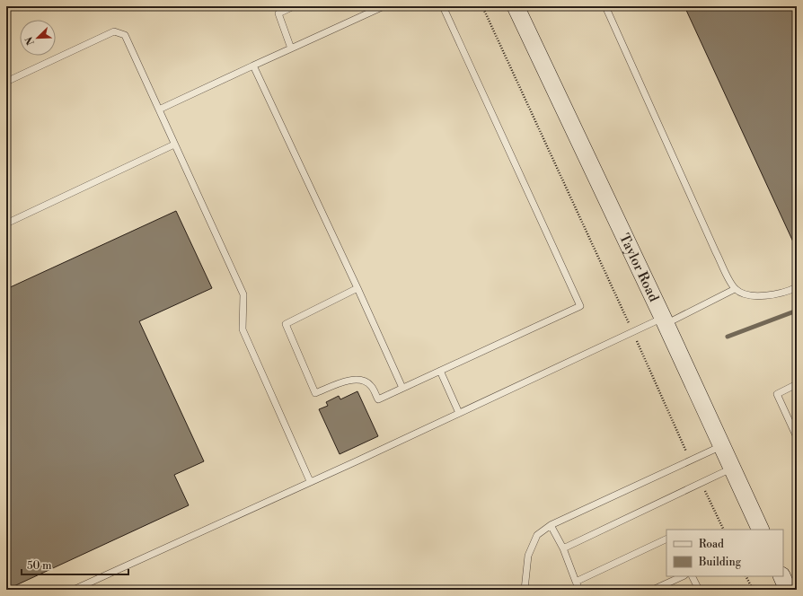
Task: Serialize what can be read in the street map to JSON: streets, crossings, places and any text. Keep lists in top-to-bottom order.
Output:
{
  "streets": {
    "street": ["Taylor Road"]
  },
  "legend": ["Road", "Building"],
  "scale_bar": "50 m",
  "north": "bottom left"
}
